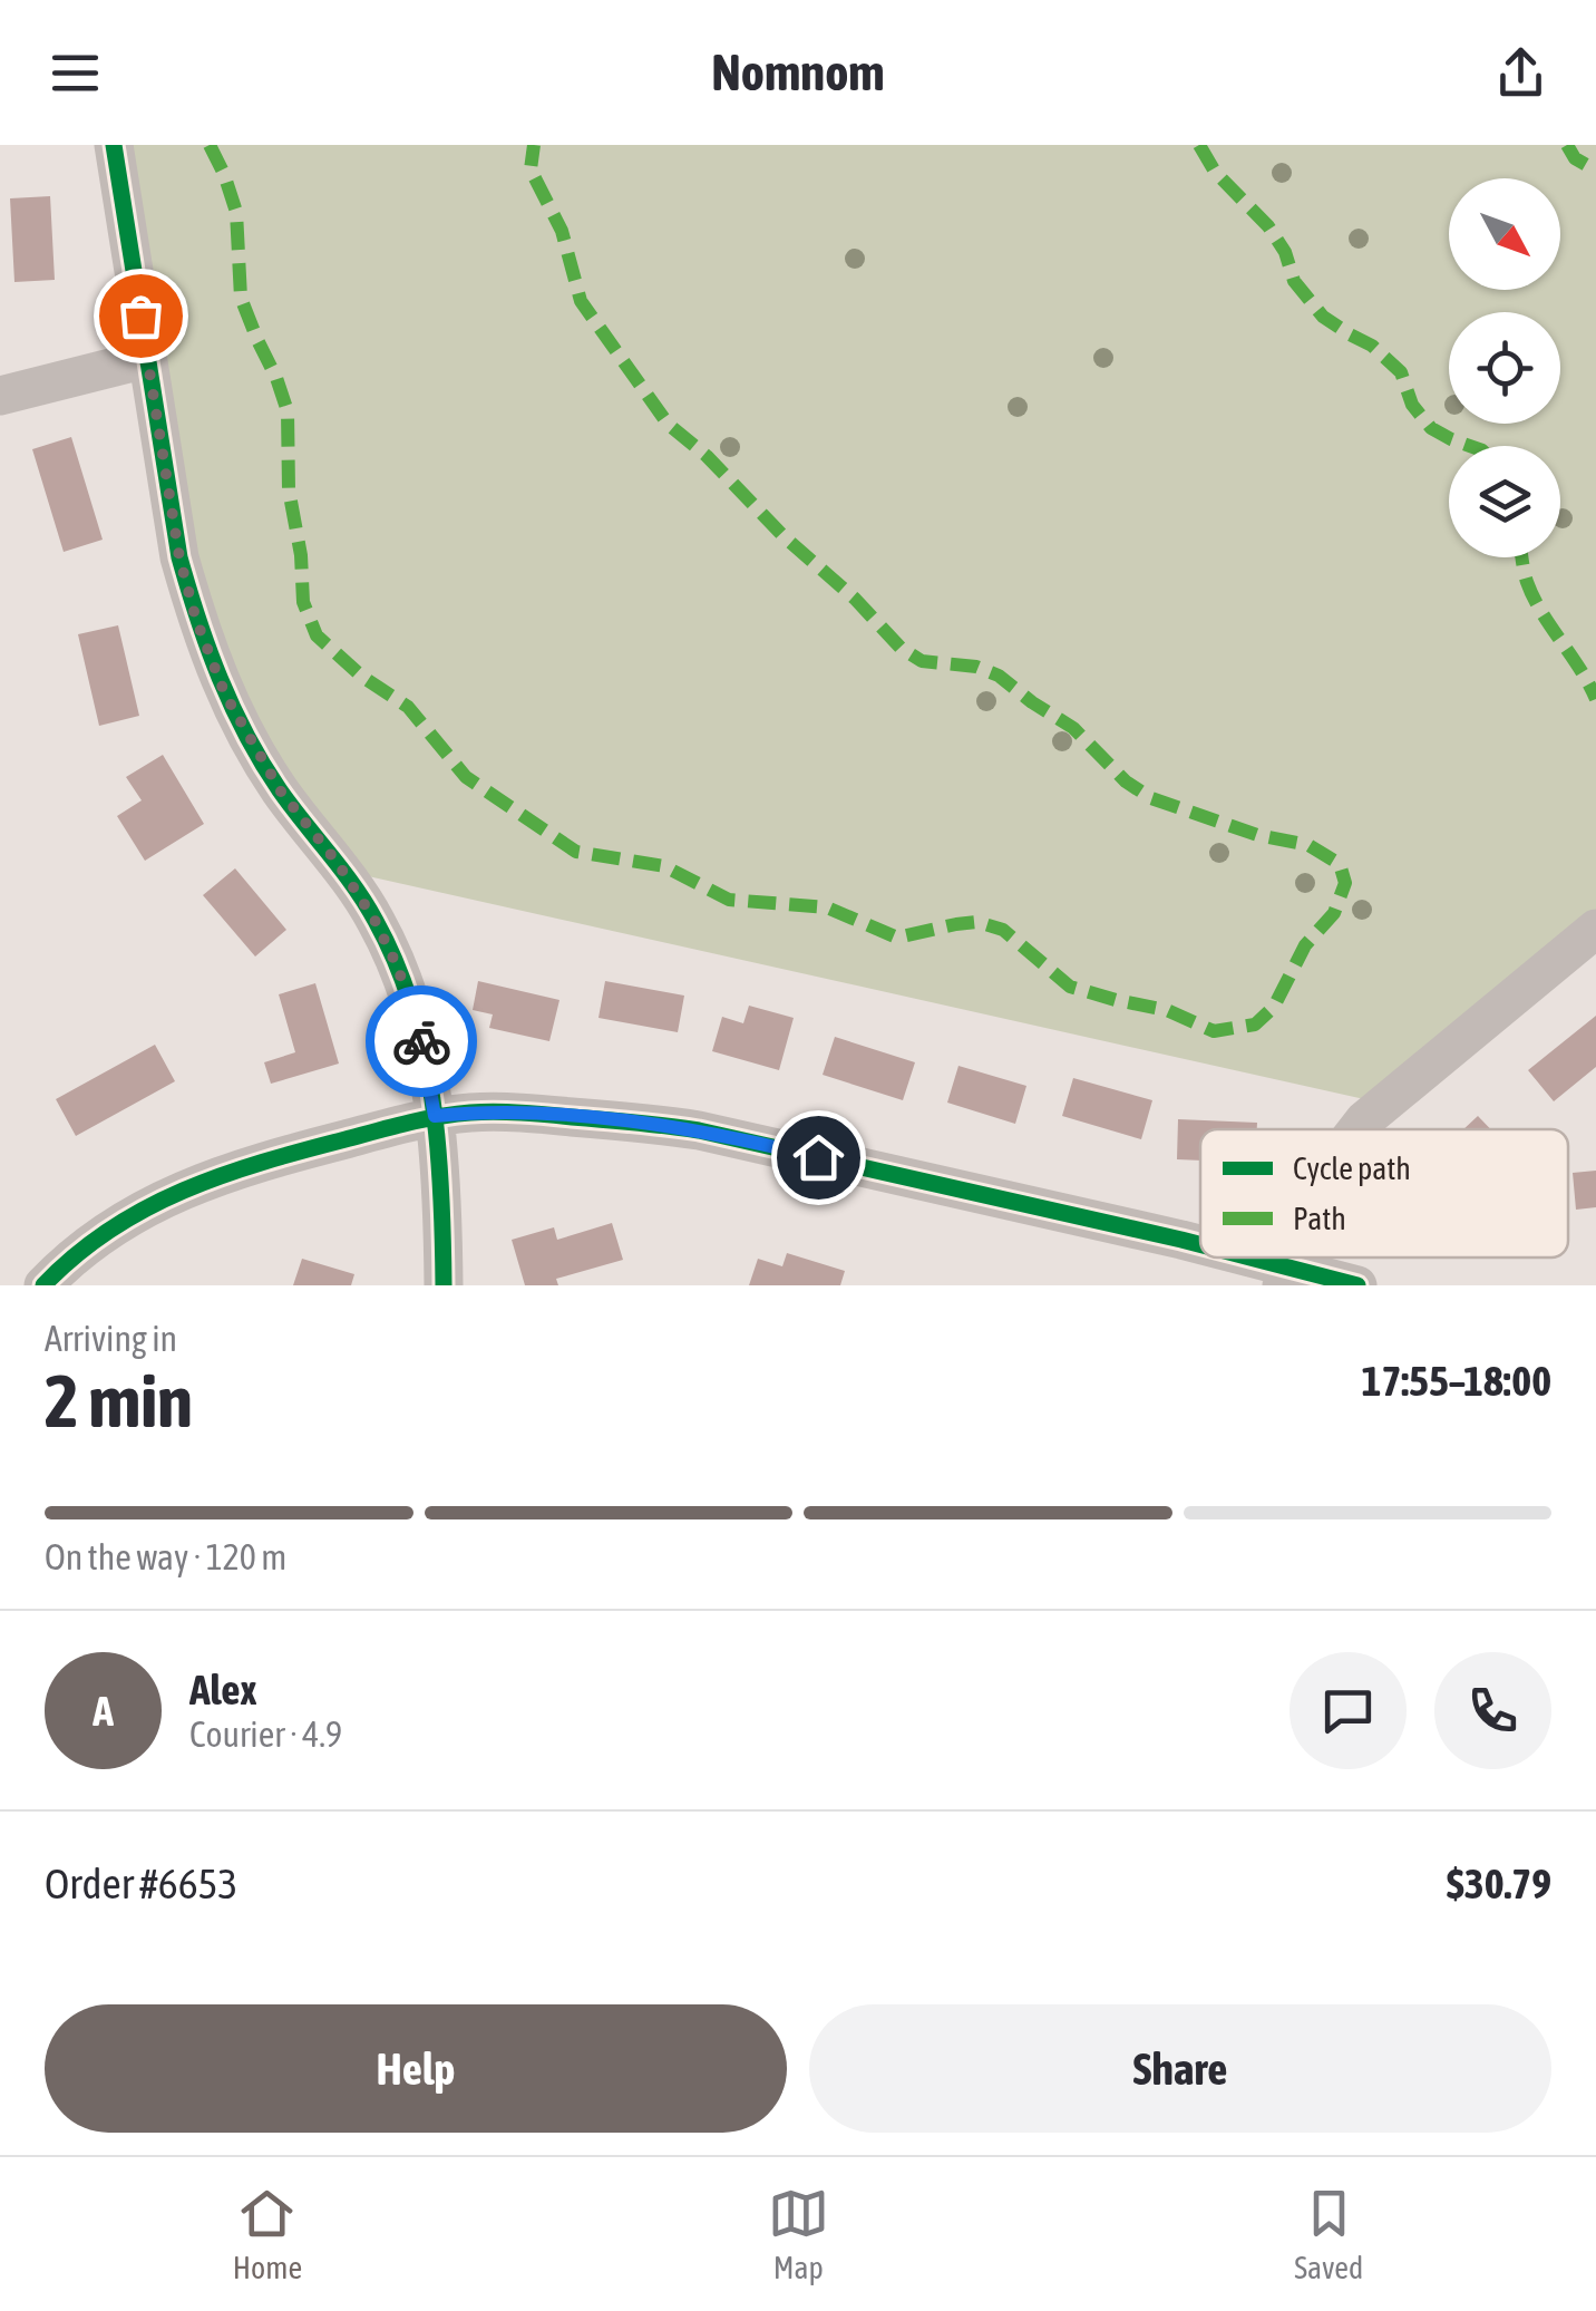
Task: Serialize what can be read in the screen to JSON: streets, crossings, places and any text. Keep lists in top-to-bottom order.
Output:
{
  "legend": ["Cycle path", "Path"],
  "north": "bottom right",
  "page": {
    "header": "Nomnom",
    "heading": ["2 min", "Arriving in", "17:55–18:00"],
    "panel": [
      "Alex",
      "Courier · 4.9",
      "Order #6653",
      "$30.79"
    ],
    "bar": "On the way · 120 m",
    "round": "A",
    "buttons": ["Help", "Share"],
    "tabs": ["Home", "Map", "Saved"]
  }
}
